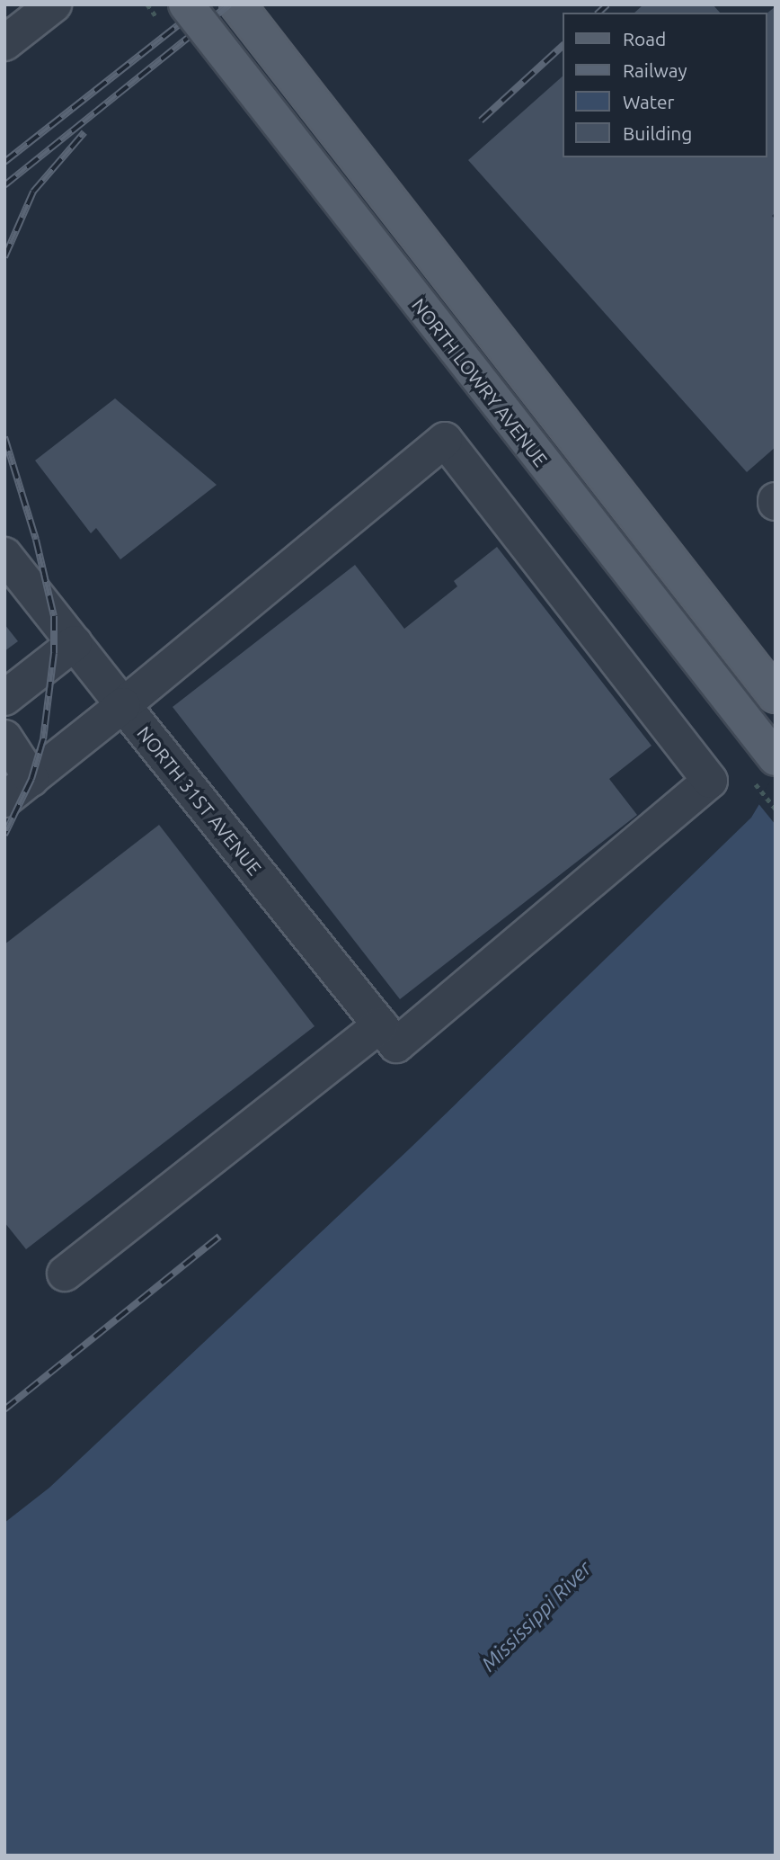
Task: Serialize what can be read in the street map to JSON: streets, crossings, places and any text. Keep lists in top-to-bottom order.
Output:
{
  "streets": {
    "main road": ["NORTH LOWRY AVENUE"],
    "street": ["NORTH 31ST AVENUE"]
  },
  "water": ["Mississippi River"],
  "legend": [
    "Road",
    "Railway",
    "Water",
    "Building"
  ]
}
